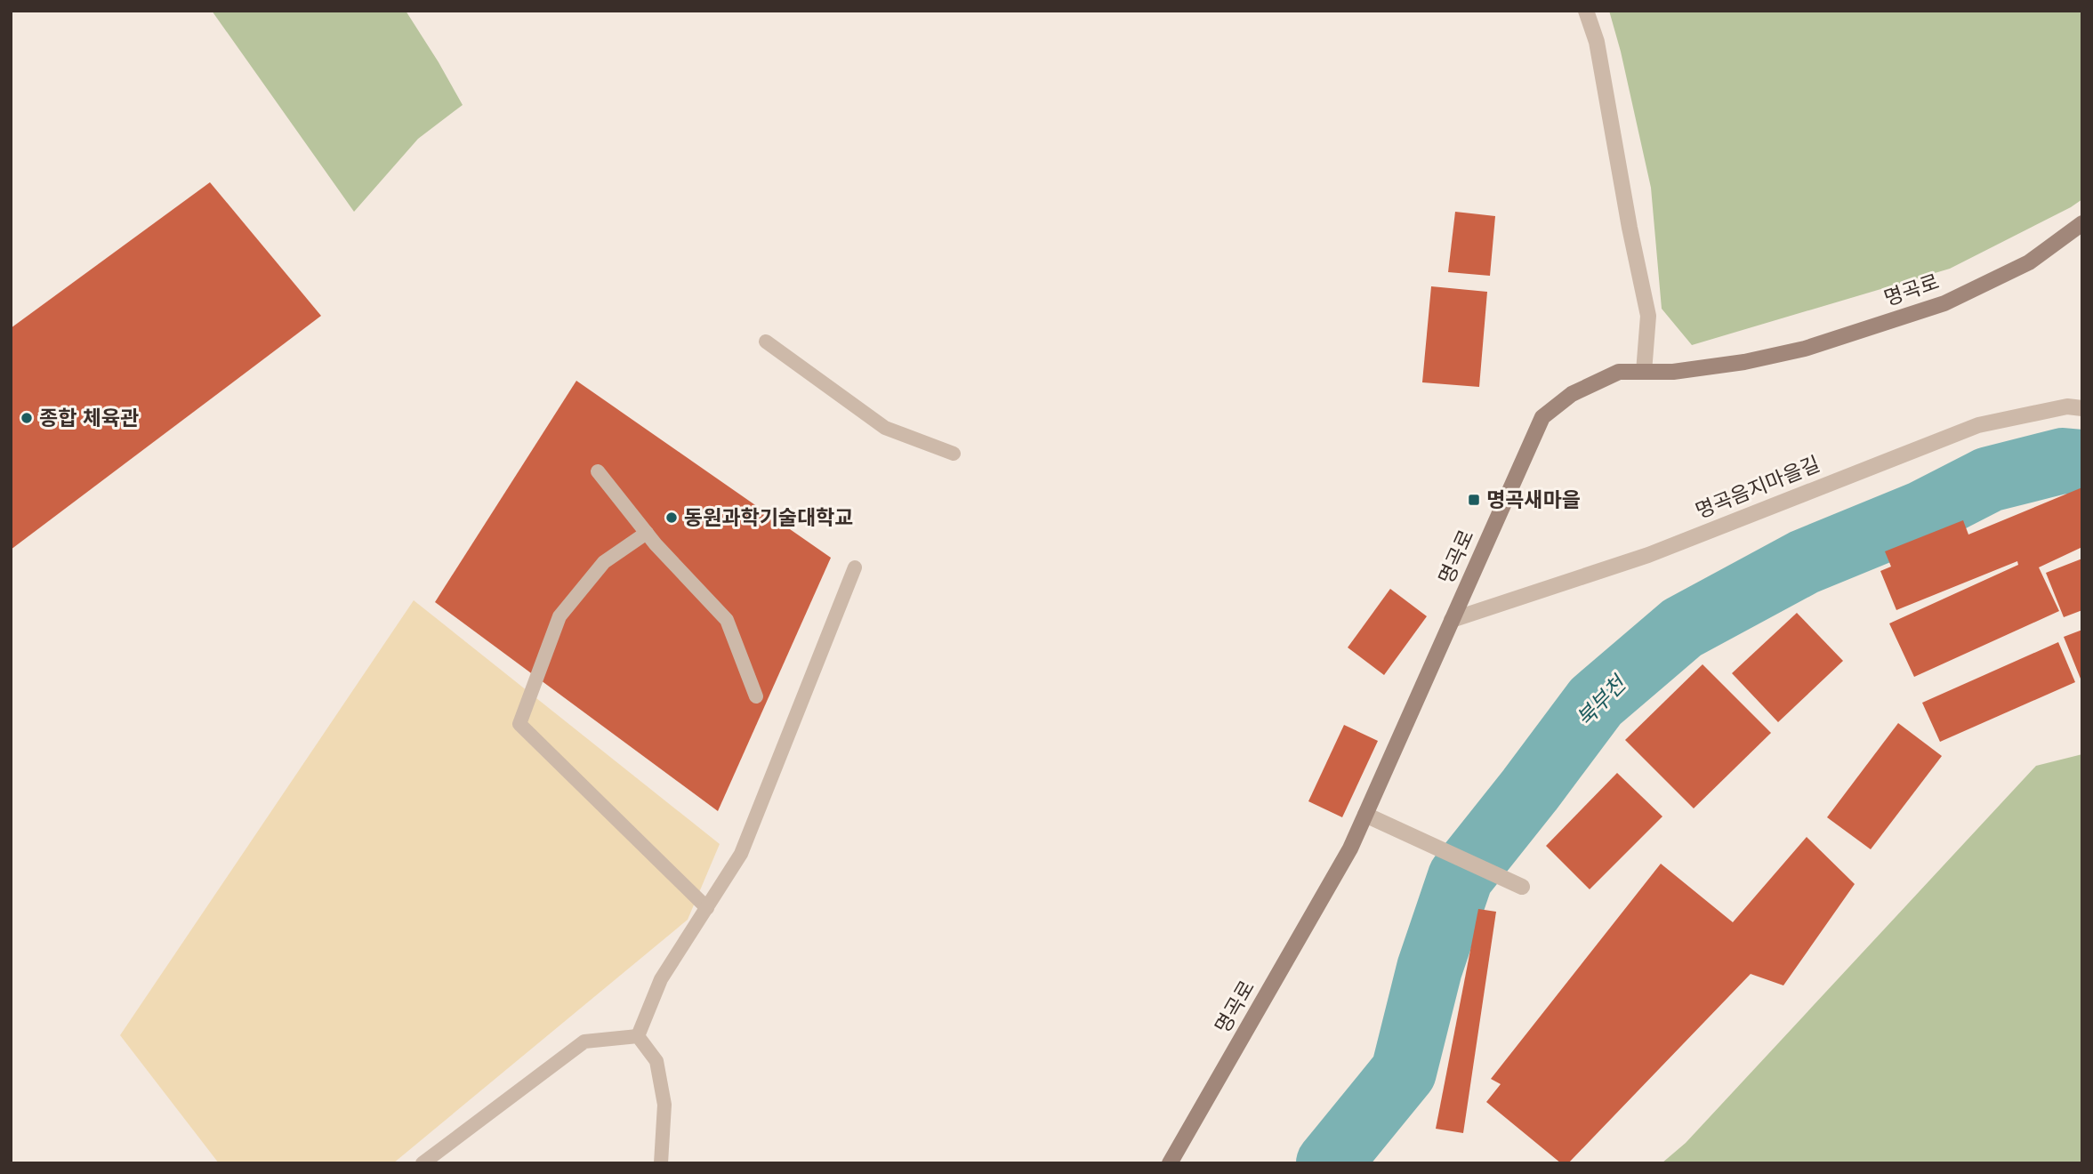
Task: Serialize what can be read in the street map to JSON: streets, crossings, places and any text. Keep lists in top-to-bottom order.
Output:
{
  "streets": {
    "main road": ["명곡로"],
    "street": ["명곡음지마을길"]
  },
  "crossings": [
    ["명곡로", "명곡음지마을길"]
  ],
  "water": ["북부천"],
  "places": {
    "other": ["종합 체육관", "동원과학기술대학교"],
    "transit": ["명곡새마을"]
  }
}
